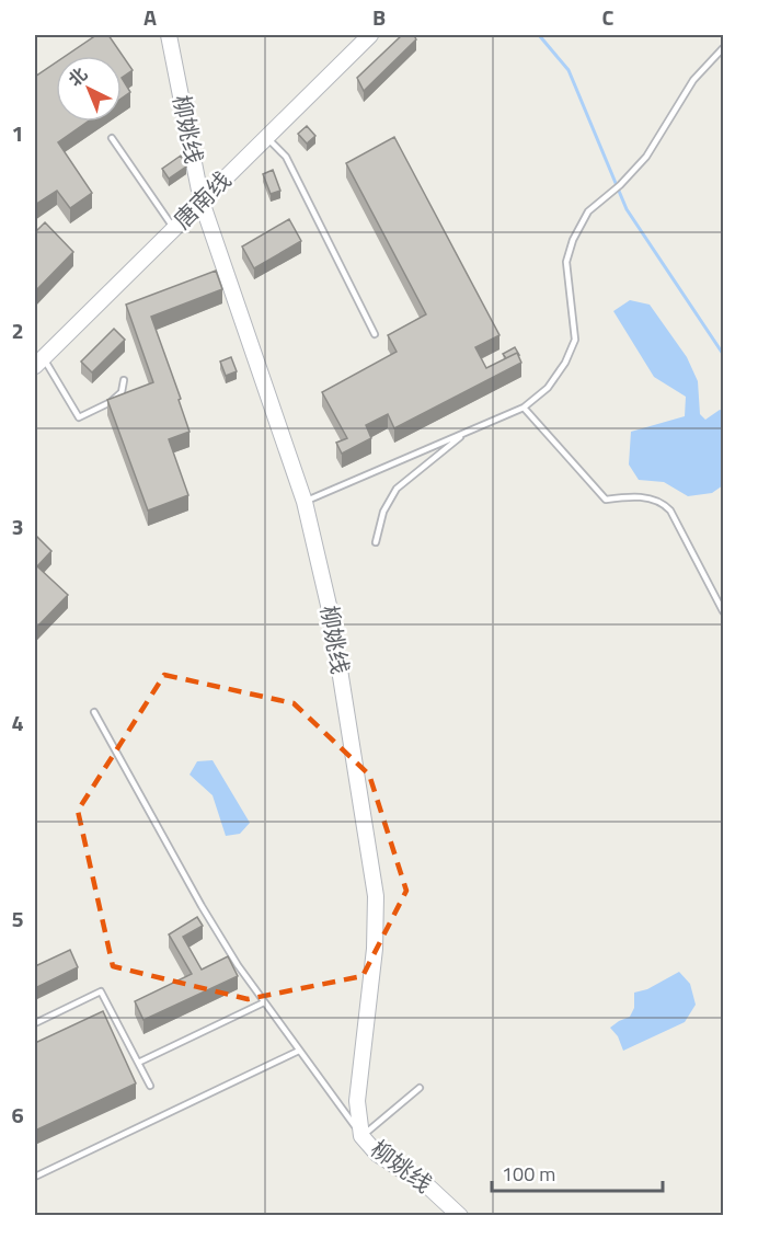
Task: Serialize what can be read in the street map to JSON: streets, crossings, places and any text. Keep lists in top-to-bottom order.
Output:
{
  "streets": {
    "street": ["柳姚线", "唐南线"]
  },
  "crossings": [
    ["柳姚线", "唐南线"]
  ],
  "scale_bar": "100 m",
  "north": "top left",
  "grid": {
    "columns": ["A", "B", "C"],
    "rows": [
      "1",
      "2",
      "3",
      "4",
      "5",
      "6"
    ]
  }
}
